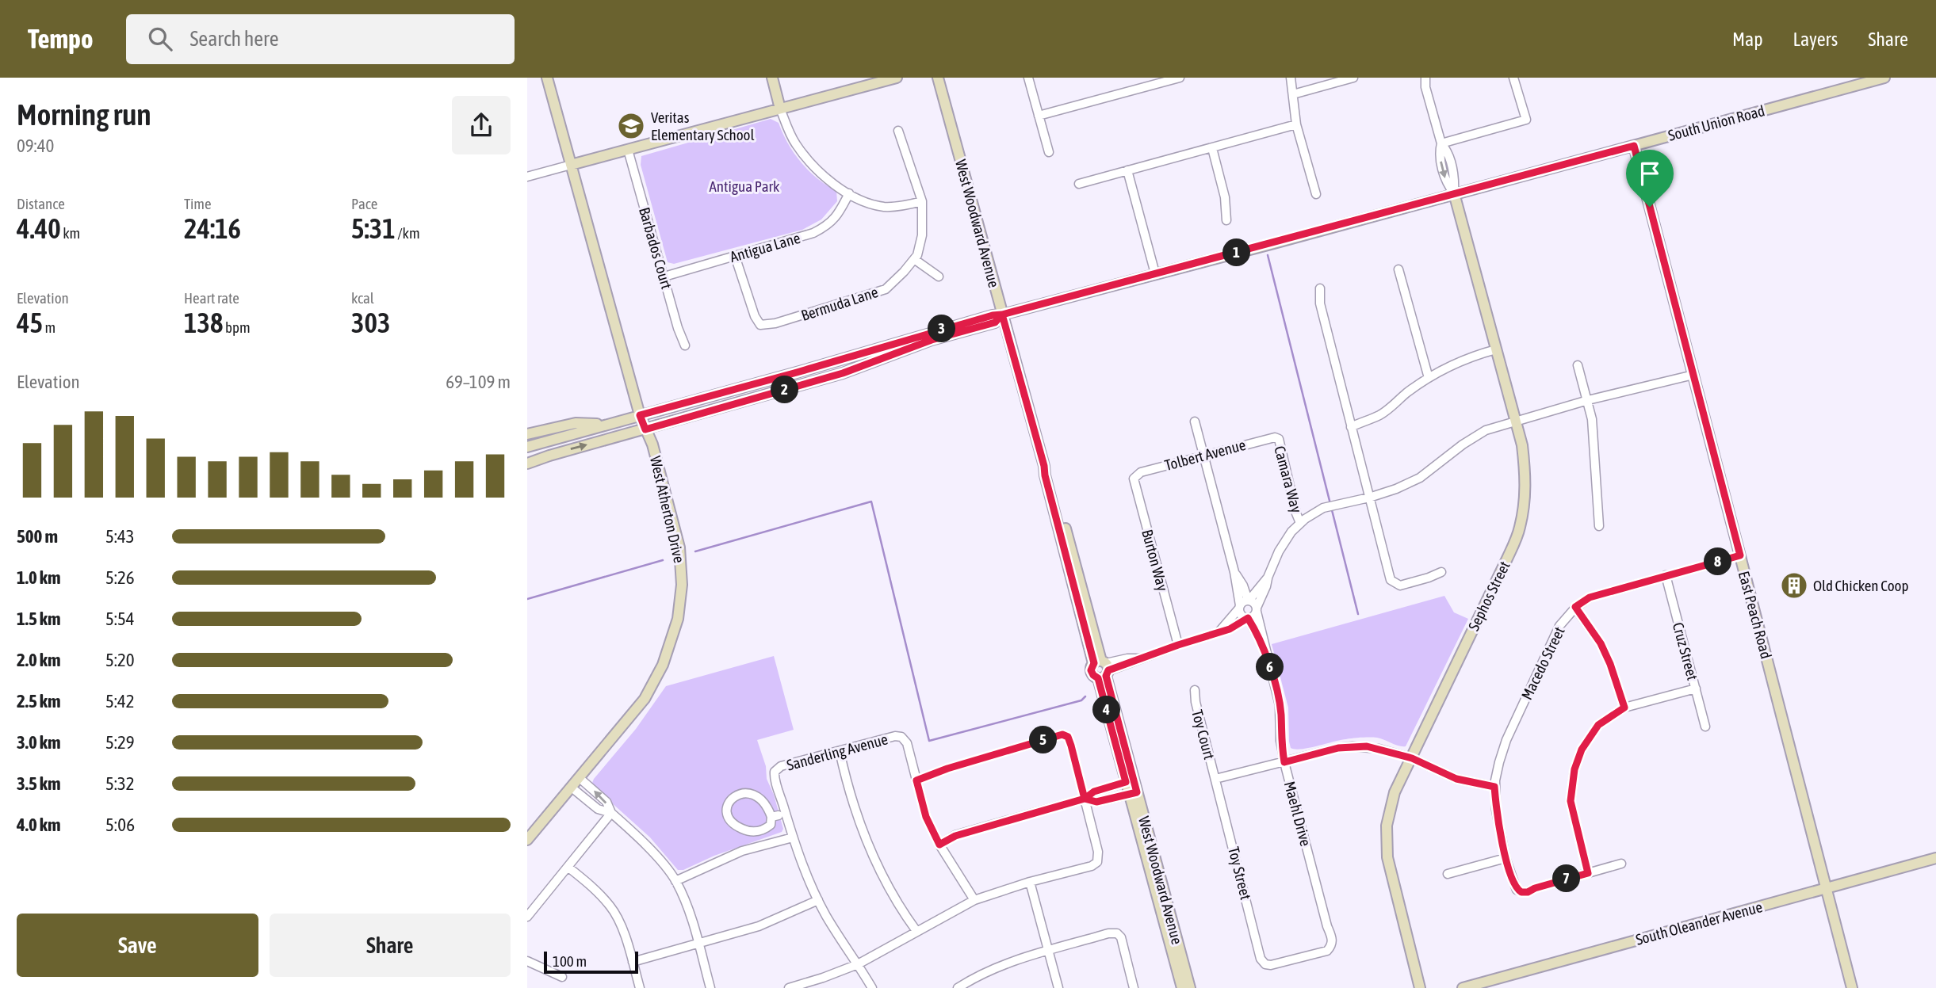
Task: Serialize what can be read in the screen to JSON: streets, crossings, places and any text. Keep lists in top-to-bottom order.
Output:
{
  "streets": {
    "street": [
      "South Union Road",
      "West Woodward Avenue",
      "Antigua Lane",
      "Barbados Court",
      "Bermuda Lane",
      "Tolbert Avenue",
      "Camara Way",
      "West Atherton Drive",
      "Burton Way",
      "Sephos Street",
      "East Peach Road",
      "Cruz Street",
      "Macedo Street",
      "Toy Court",
      "Sanderling Avenue",
      "Maehl Drive",
      "Toy Street",
      "South Oleander Avenue"
    ]
  },
  "crossings": [
    ["South Union Road", "West Woodward Avenue"],
    ["South Union Road", "West Atherton Drive"],
    ["South Union Road", "Sephos Street"],
    ["South Union Road", "East Peach Road"],
    ["Antigua Lane", "Barbados Court"],
    ["Antigua Lane", "Bermuda Lane"],
    ["Tolbert Avenue", "Camara Way"],
    ["Tolbert Avenue", "Burton Way"],
    ["East Peach Road", "Macedo Street"],
    ["East Peach Road", "South Oleander Avenue"],
    ["Cruz Street", "Macedo Street"],
    ["Toy Court", "Toy Street"],
    ["Maehl Drive", "Toy Street"]
  ],
  "parks": ["Antigua Park"],
  "places": {
    "school or university": ["Veritas Elementary School"],
    "building": ["Old Chicken Coop"]
  },
  "scale_bar": "100 m",
  "page": {
    "header": "Tempo",
    "search": "Search here",
    "nav": ["Map", "Layers", "Share"],
    "heading": ["Morning run", "09:40"],
    "stats": [
      ["Distance", "4.40 km"],
      ["Time", "24:16"],
      ["Pace", "5:31 /km"],
      ["Elevation", "45 m"],
      ["Heart rate", "138 bpm"],
      ["kcal", "303"]
    ],
    "pins": [
      "1",
      "3",
      "2",
      "8",
      "6",
      "4",
      "5",
      "7"
    ],
    "chart": ["Elevation", "69–109 m"],
    "list": [
      {
        "name": "500 m",
        "note": "5:43"
      },
      {
        "name": "1.0 km",
        "note": "5:26"
      },
      {
        "name": "1.5 km",
        "note": "5:54"
      },
      {
        "name": "2.0 km",
        "note": "5:20"
      },
      {
        "name": "2.5 km",
        "note": "5:42"
      },
      {
        "name": "3.0 km",
        "note": "5:29"
      },
      {
        "name": "3.5 km",
        "note": "5:32"
      },
      {
        "name": "4.0 km",
        "note": "5:06"
      }
    ],
    "buttons": ["Save", "Share"],
    "scale": "100 m"
  }
}
